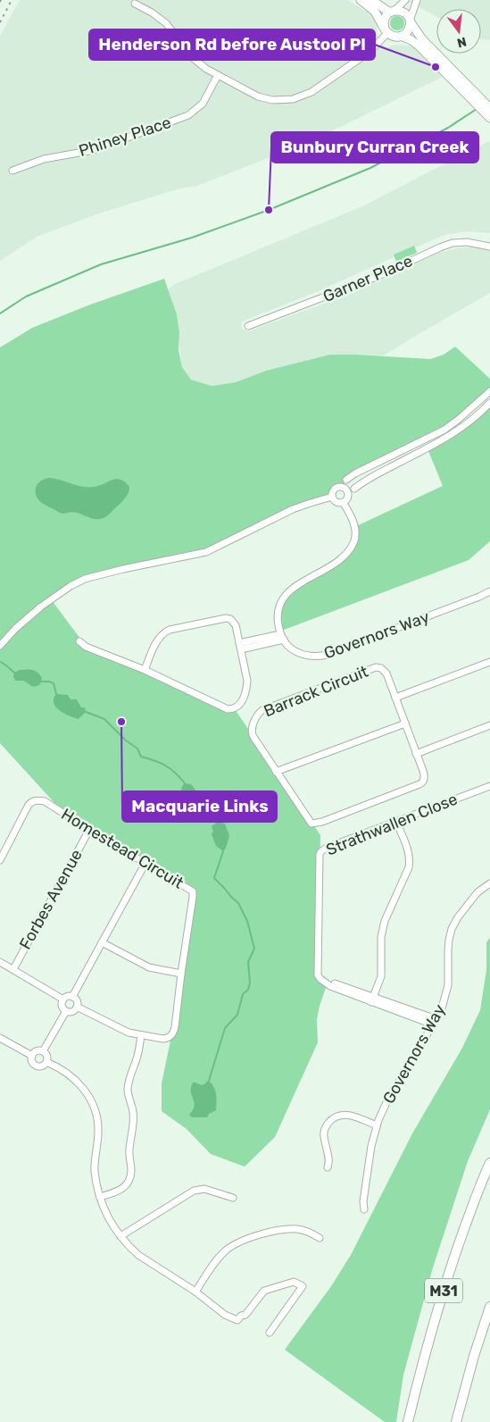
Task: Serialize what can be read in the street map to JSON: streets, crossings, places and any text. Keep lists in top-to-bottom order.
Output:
{
  "streets": {
    "highway": ["M31"],
    "street": [
      "Phiney Place",
      "Garner Place",
      "Governors Way",
      "Barrack Circuit",
      "Strathwallen Close",
      "Homestead Circuit",
      "Forbes Avenue"
    ]
  },
  "crossings": [
    ["Homestead Circuit", "Forbes Avenue"]
  ],
  "places": ["Henderson Rd before Austool Pl", "Bunbury Curran Creek", "Macquarie Links"],
  "north": "bottom"
}
